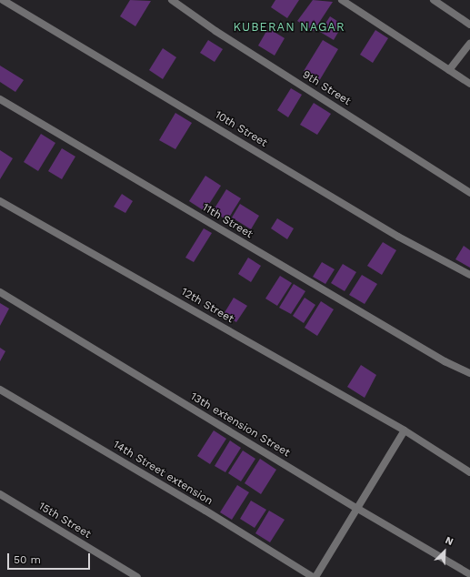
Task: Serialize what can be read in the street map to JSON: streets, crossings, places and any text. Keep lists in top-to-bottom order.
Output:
{
  "streets": {
    "street": [
      "9th Street",
      "10th Street",
      "11th Street",
      "12th Street",
      "13th extension Street",
      "14th Street extension",
      "15th Street"
    ]
  },
  "districts": ["KUBERAN NAGAR"],
  "scale_bar": "50 m",
  "north": "top right"
}
